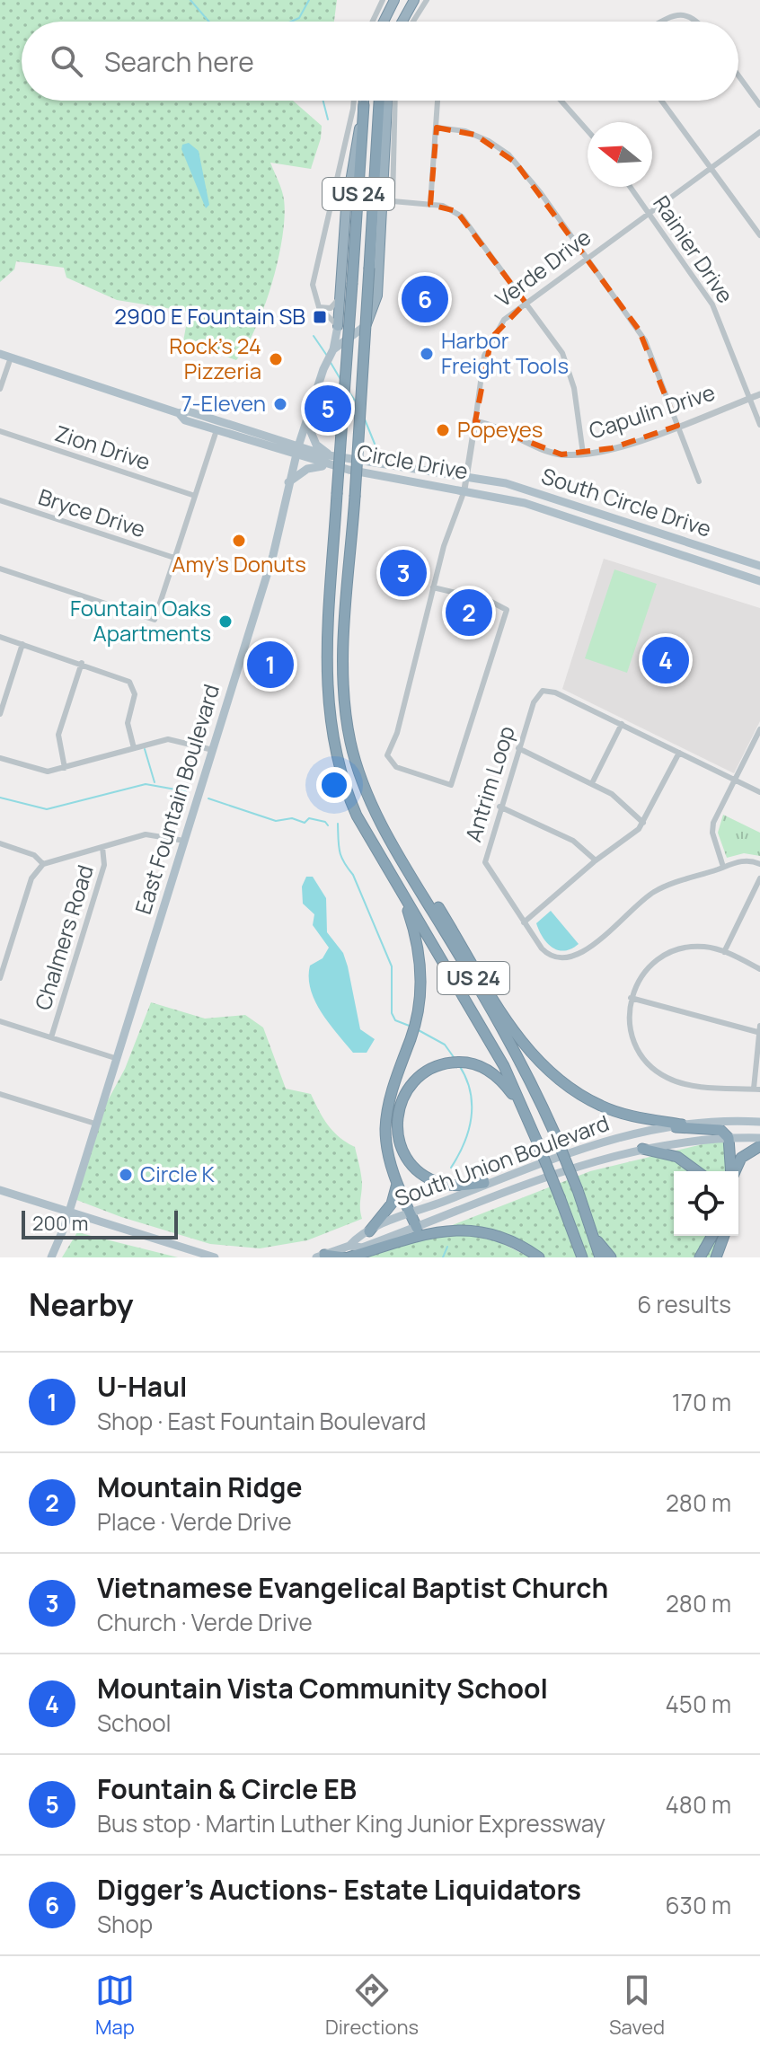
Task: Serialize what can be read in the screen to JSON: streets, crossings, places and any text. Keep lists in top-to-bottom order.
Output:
{
  "streets": {
    "highway": ["US 24"],
    "main road": [
      "Circle Drive",
      "South Circle Drive",
      "East Fountain Boulevard",
      "South Union Boulevard"
    ],
    "street": [
      "Rainier Drive",
      "Verde Drive",
      "Capulin Drive",
      "Zion Drive",
      "Bryce Drive",
      "Antrim Loop",
      "Chalmers Road"
    ]
  },
  "crossings": [
    ["Rainier Drive", "Verde Drive"],
    ["Rainier Drive", "Capulin Drive"],
    ["Verde Drive", "Capulin Drive"],
    ["Verde Drive", "Circle Drive"],
    ["Circle Drive", "South Circle Drive"],
    ["Circle Drive", "East Fountain Boulevard"]
  ],
  "places": {
    "transit": ["2900 E Fountain SB"],
    "other": [
      "Harbor Freight Tools",
      "Rock's 24 Pizzeria",
      "7-Eleven",
      "Popeyes",
      "Amy's Donuts",
      "Fountain Oaks Apartments",
      "Circle K"
    ]
  },
  "scale_bar": "200 m",
  "north": "left",
  "page": {
    "search": "Search here",
    "pins": [
      "6",
      "5",
      "3",
      "2",
      "4",
      "1"
    ],
    "scale": "200 m",
    "heading": ["Nearby", "6 results"],
    "list": [
      {
        "mark": "1",
        "name": "U-Haul",
        "note": "Shop · East Fountain Boulevard",
        "value": "170 m"
      },
      {
        "mark": "2",
        "name": "Mountain Ridge",
        "note": "Place · Verde Drive",
        "value": "280 m"
      },
      {
        "mark": "3",
        "name": "Vietnamese Evangelical Baptist Church",
        "note": "Church · Verde Drive",
        "value": "280 m"
      },
      {
        "mark": "4",
        "name": "Mountain Vista Community School",
        "note": "School",
        "value": "450 m"
      },
      {
        "mark": "5",
        "name": "Fountain & Circle EB",
        "note": "Bus stop · Martin Luther King Junior Expressway",
        "value": "480 m"
      },
      {
        "mark": "6",
        "name": "Digger's Auctions- Estate Liquidators",
        "note": "Shop",
        "value": "630 m"
      }
    ],
    "nav": ["Map", "Directions", "Saved"]
  }
}
